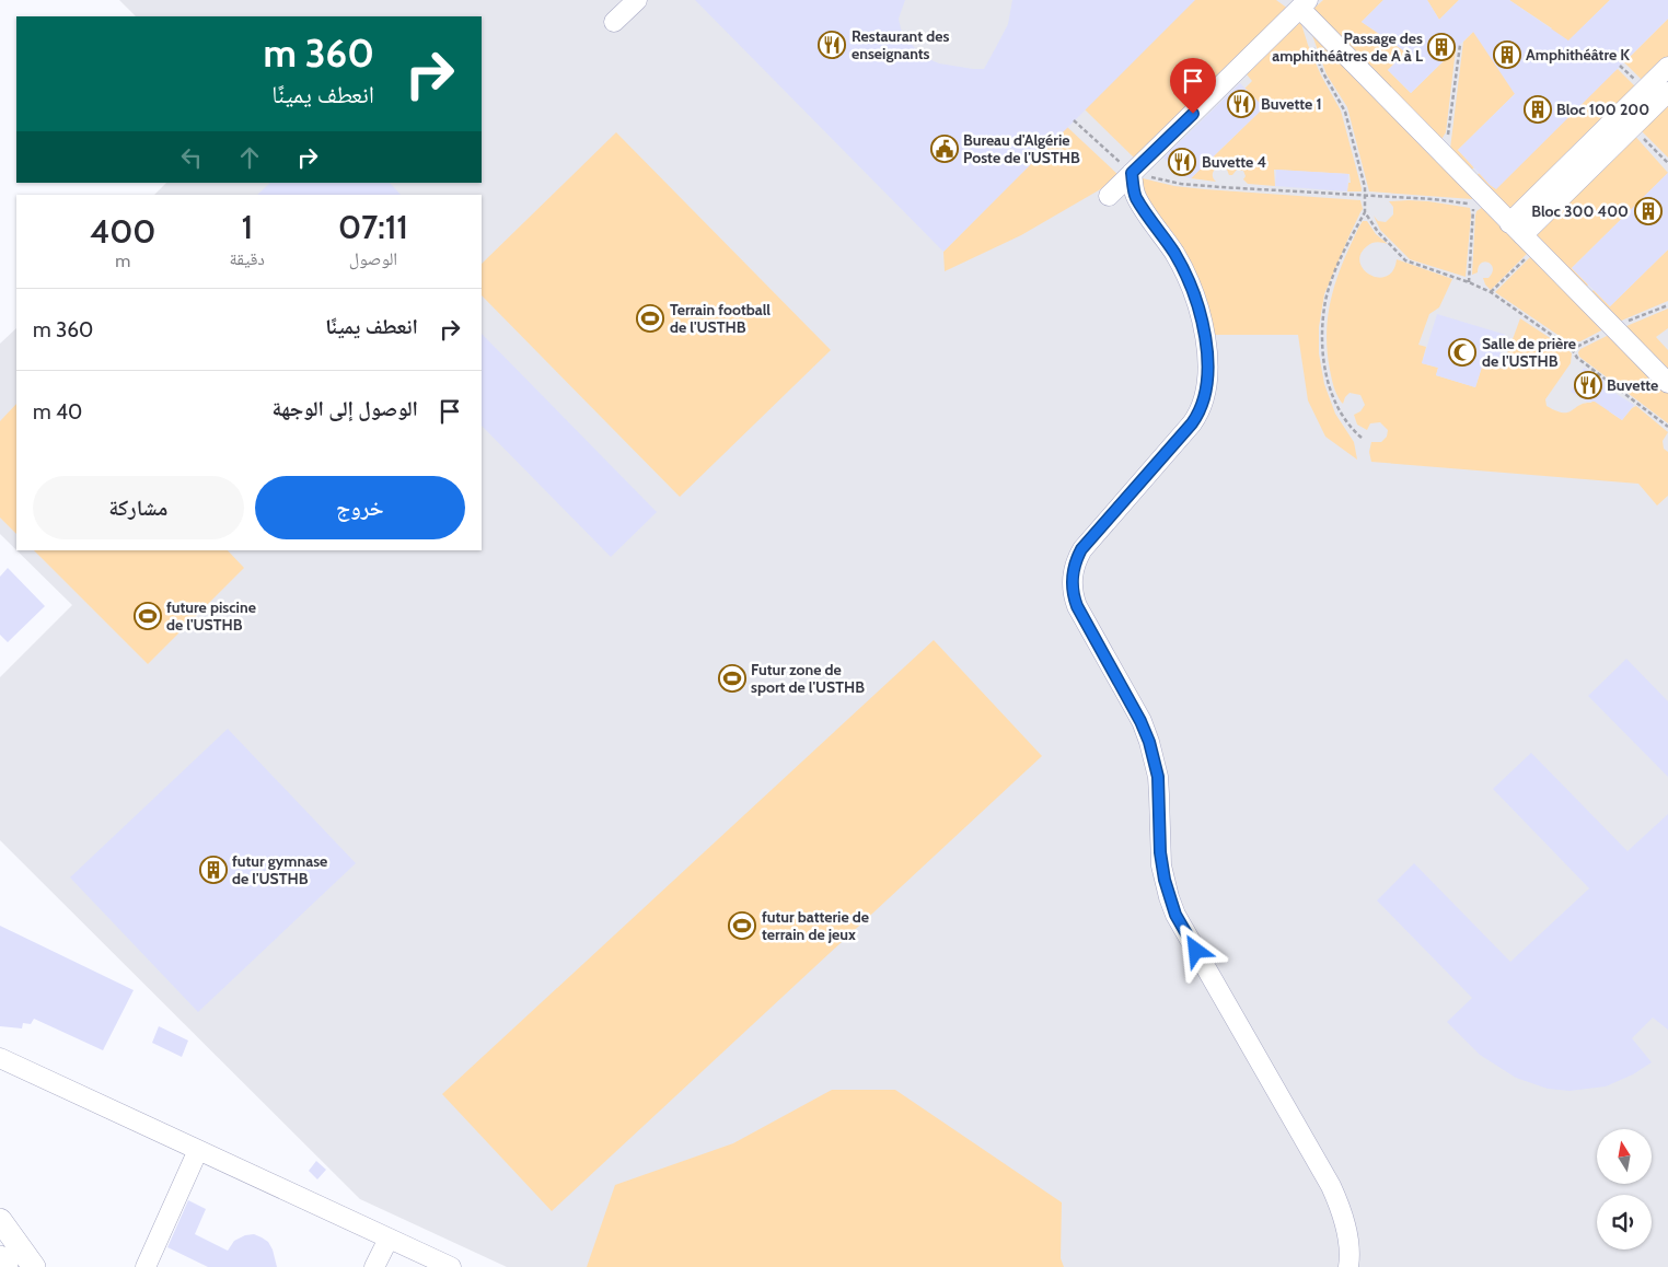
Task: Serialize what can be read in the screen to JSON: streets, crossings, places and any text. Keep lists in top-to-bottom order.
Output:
{
  "places": {
    "restaurant": [
      "Restaurant des enseignants",
      "Buvette 1",
      "Buvette 4",
      "Buvette"
    ],
    "building": [
      "Passage des amphithéâtres de A à L",
      "Amphithéâtre K",
      "Bloc 100 200",
      "Bloc 300 400",
      "futur gymnase de l'USTHB"
    ],
    "public building": ["Bureau d'Algérie Poste de l'USTHB"],
    "sports": [
      "Terrain football de l'USTHB",
      "future piscine de l'USTHB",
      "Futur zone de sport de l'USTHB",
      "futur batterie de terrain de jeux"
    ],
    "mosque": ["Salle de prière de l'USTHB"]
  },
  "north": "top",
  "page": {
    "turn": ["360 m", "انعطف يمينًا"],
    "eta": [
      "07:11",
      "الوصول",
      "1",
      "دقيقة",
      "400",
      "m"
    ],
    "list": [
      {
        "name": "انعطف يمينًا",
        "value": "360 m"
      },
      {
        "name": "الوصول إلى الوجهة",
        "value": "40 m"
      }
    ],
    "buttons": ["خروج", "مشاركة"]
  }
}
